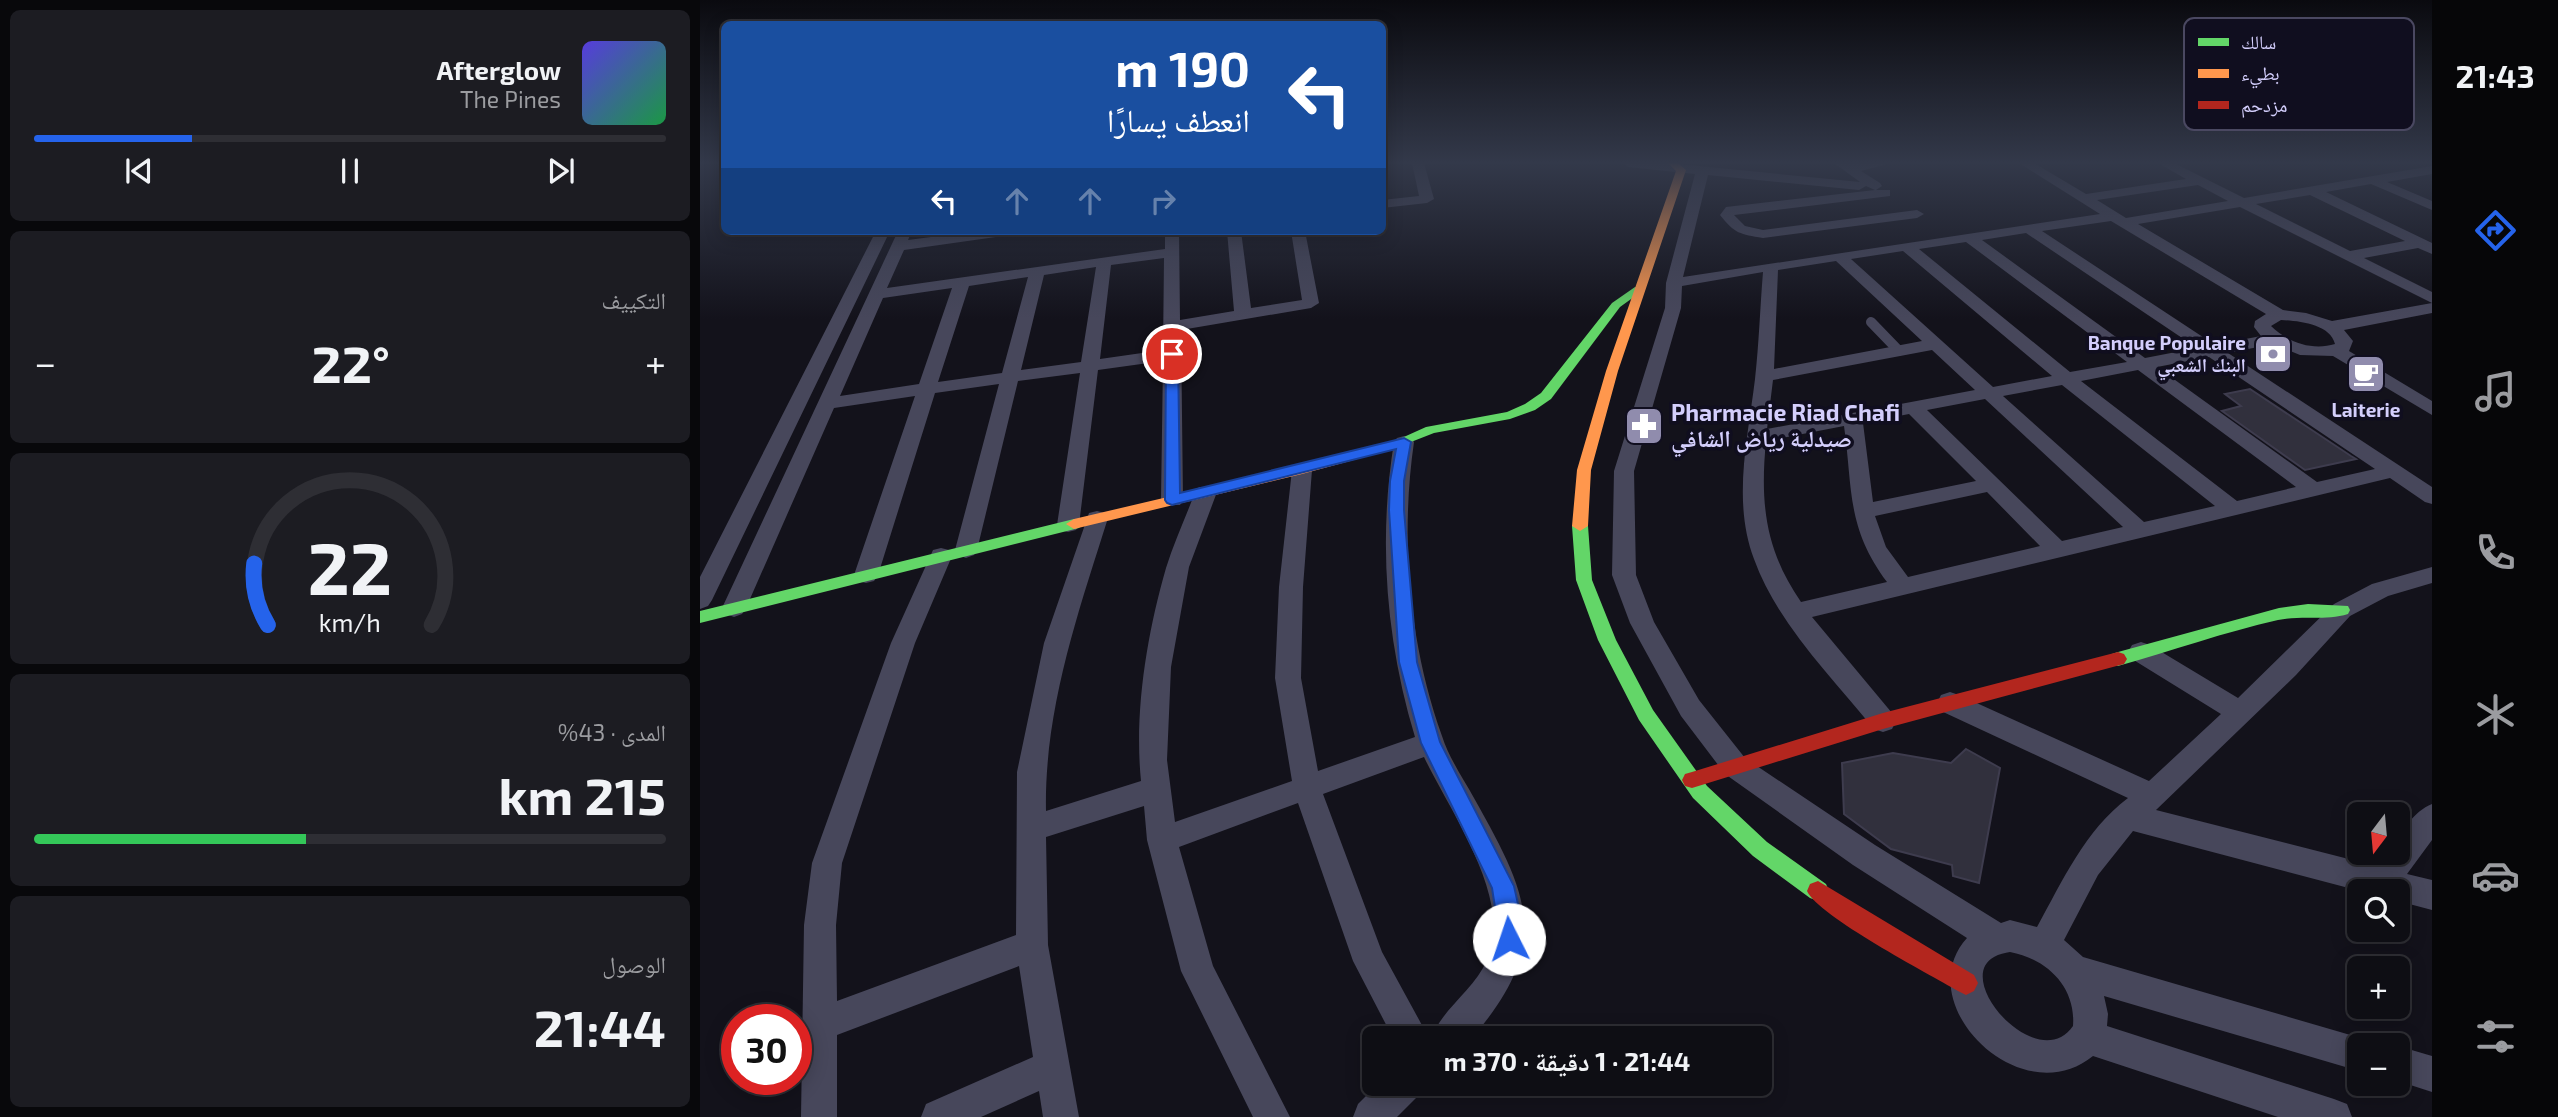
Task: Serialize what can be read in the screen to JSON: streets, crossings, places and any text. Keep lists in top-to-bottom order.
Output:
{
  "places": {
    "bank": ["Banque Populaire البنك الشعبي"],
    "cafe": ["Laiterie"],
    "pharmacy": ["Pharmacie Riad Chafi صيدلية رياض الشافي"]
  },
  "legend": ["سالك", "بطيء", "مزدحم"],
  "north": "bottom",
  "page": {
    "tabs": "21:43",
    "turn": ["190 m", "انعطف يسارًا"],
    "song": ["Afterglow", "The Pines"],
    "tile": [
      "التكييف",
      ["المدى · 43%", "215 km"],
      ["الوصول", "21:44"]
    ],
    "heat": ["−", "22°", "+"],
    "map_buttons": ["+", "−"],
    "limit": "30",
    "trip": "21:44 · 1 دقيقة · 370 m",
    "gauge": ["22", "km/h"]
  }
}
